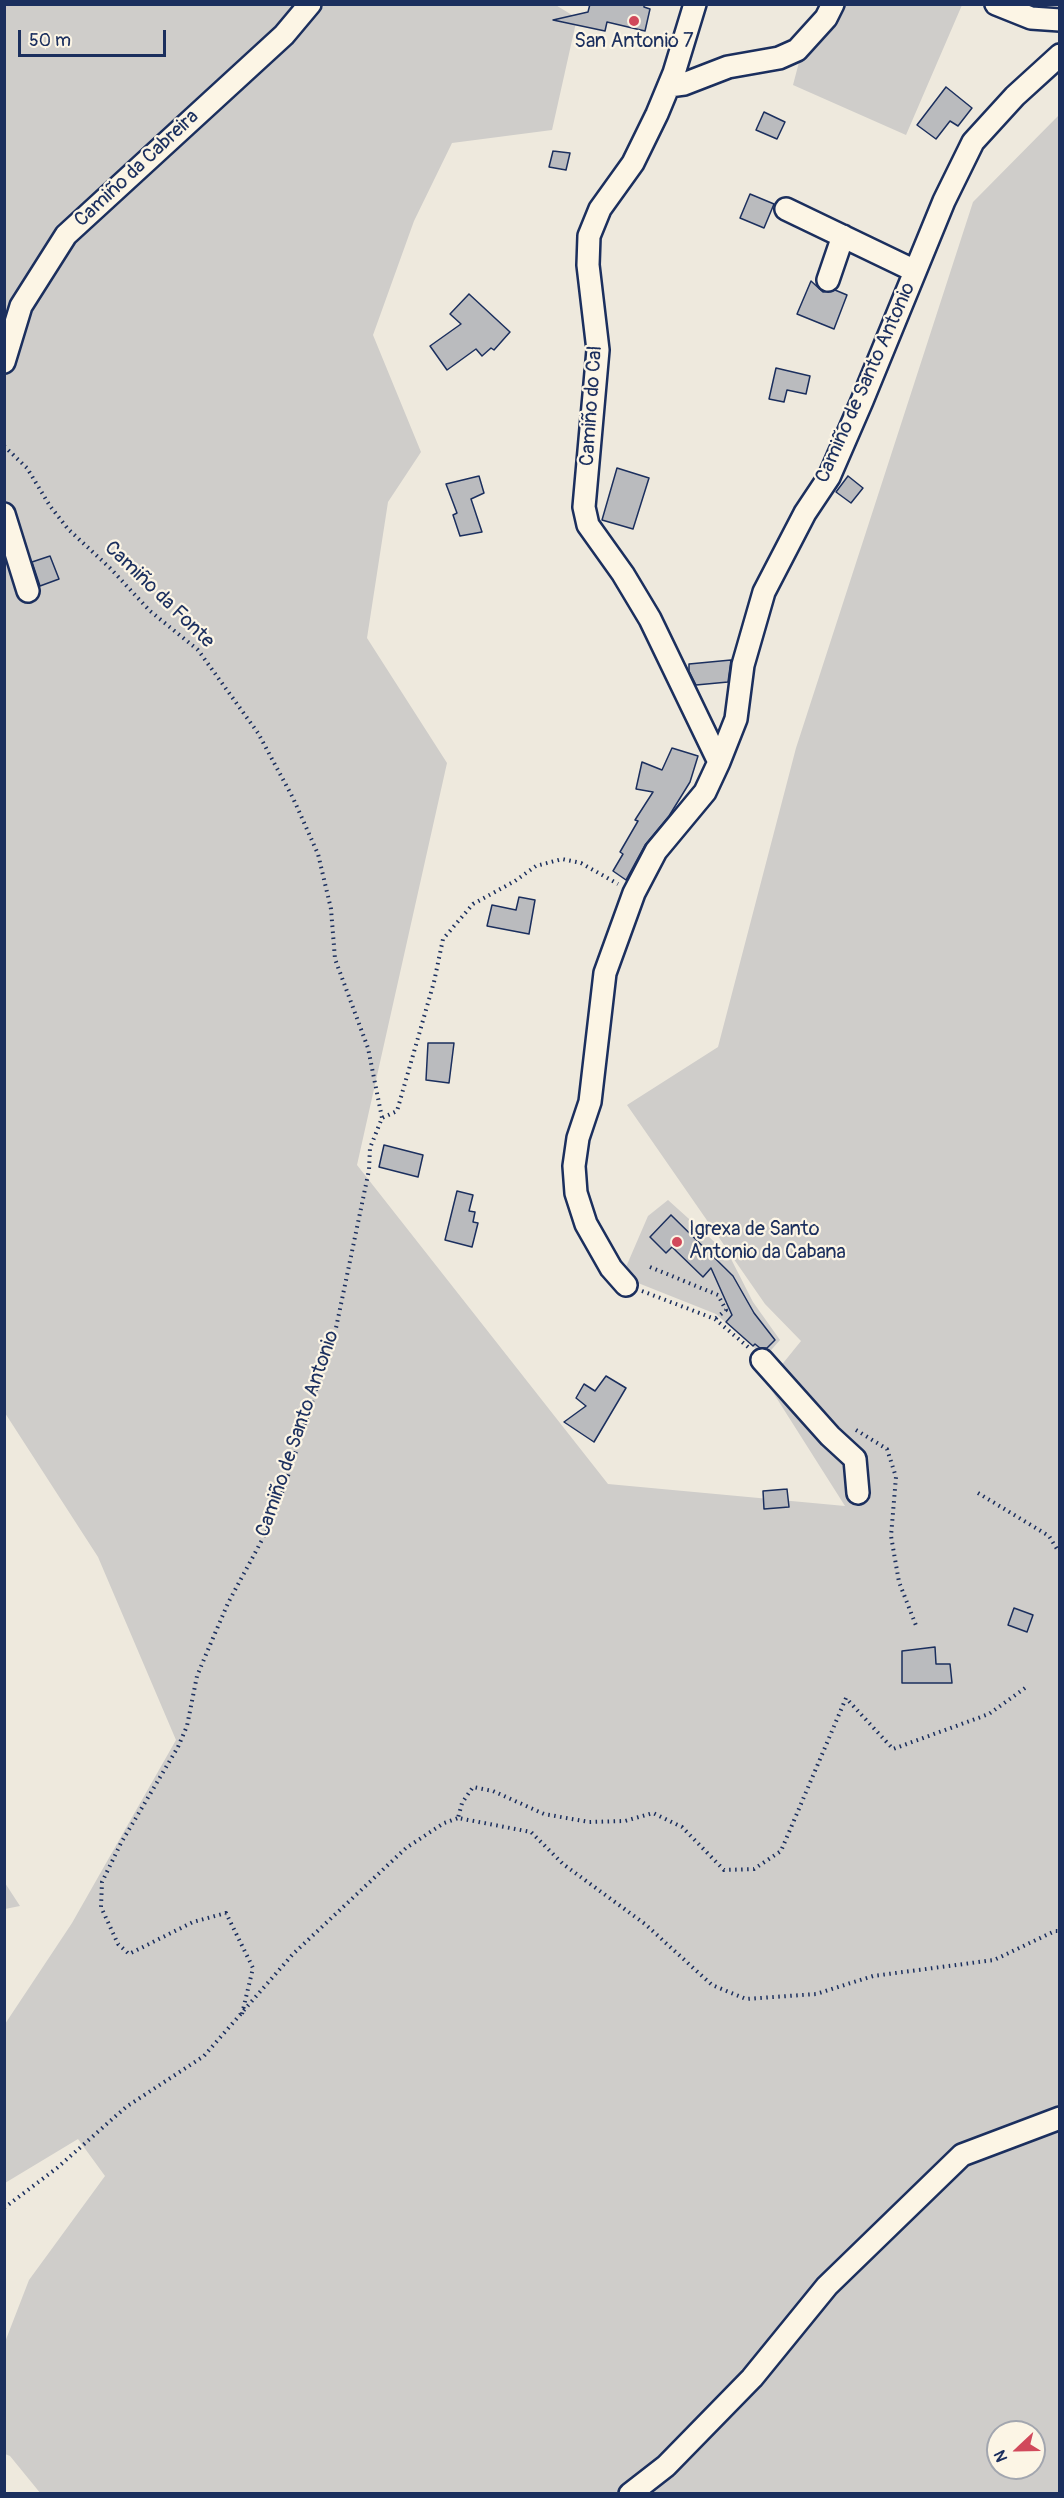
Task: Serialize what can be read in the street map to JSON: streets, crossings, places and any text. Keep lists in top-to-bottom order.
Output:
{
  "streets": {
    "street": ["Camiño da Cabreira", "Camiño de Santo Antonio", "Camiño do Cal"],
    "path": ["Camiño da Fonte"]
  },
  "crossings": [
    ["Camiño de Santo Antonio", "Camiño do Cal"],
    ["Camiño de Santo Antonio", "Camiño da Fonte"]
  ],
  "places": ["San Antonio 7", "Igrexa de Santo Antonio da Cabana"],
  "scale_bar": "50 m",
  "north": "left"
}
